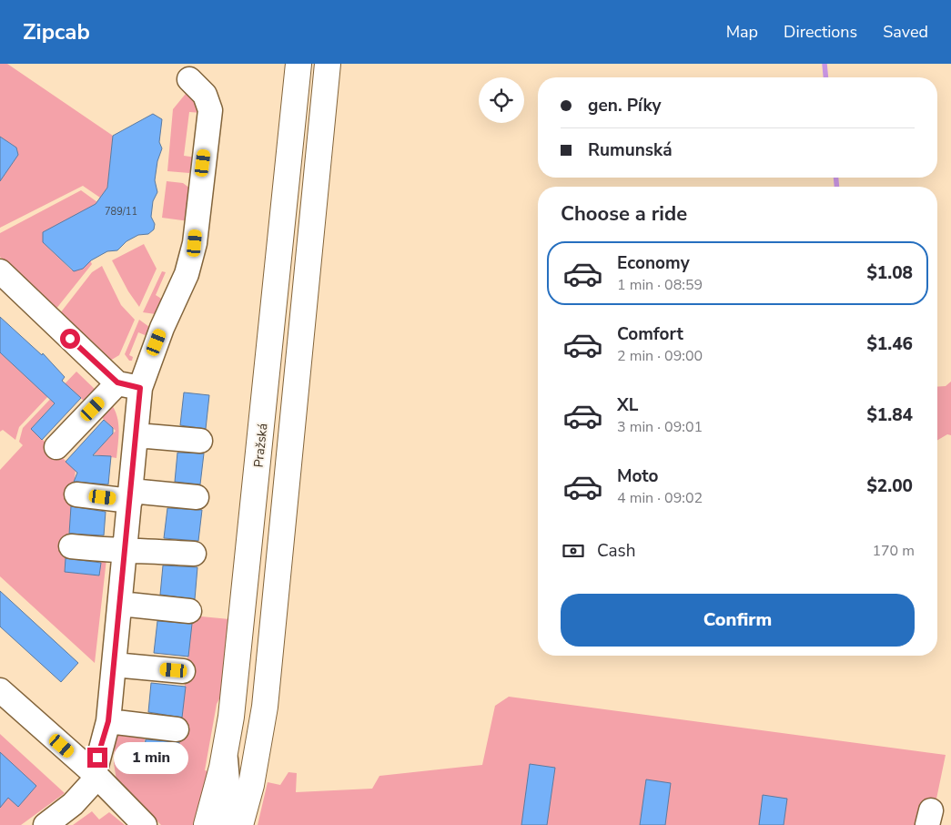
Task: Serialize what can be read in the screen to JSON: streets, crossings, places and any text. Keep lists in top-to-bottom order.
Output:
{
  "streets": {
    "main road": ["Pražská"]
  },
  "house_numbers": ["789/11"],
  "page": {
    "header": "Zipcab",
    "nav": ["Map", "Directions", "Saved"],
    "banner": ["gen. Píky", "Rumunská"],
    "heading": "Choose a ride",
    "list": [
      {
        "name": "Economy",
        "note": "1 min · 08:59",
        "value": "$1.08"
      },
      {
        "name": "Comfort",
        "note": "2 min · 09:00",
        "value": "$1.46"
      },
      {
        "name": "XL",
        "note": "3 min · 09:01",
        "value": "$1.84"
      },
      {
        "name": "Moto",
        "note": "4 min · 09:02",
        "value": "$2.00"
      }
    ],
    "pay": ["Cash", "170 m"],
    "buttons": "Confirm",
    "bubble": "1 min"
  }
}
